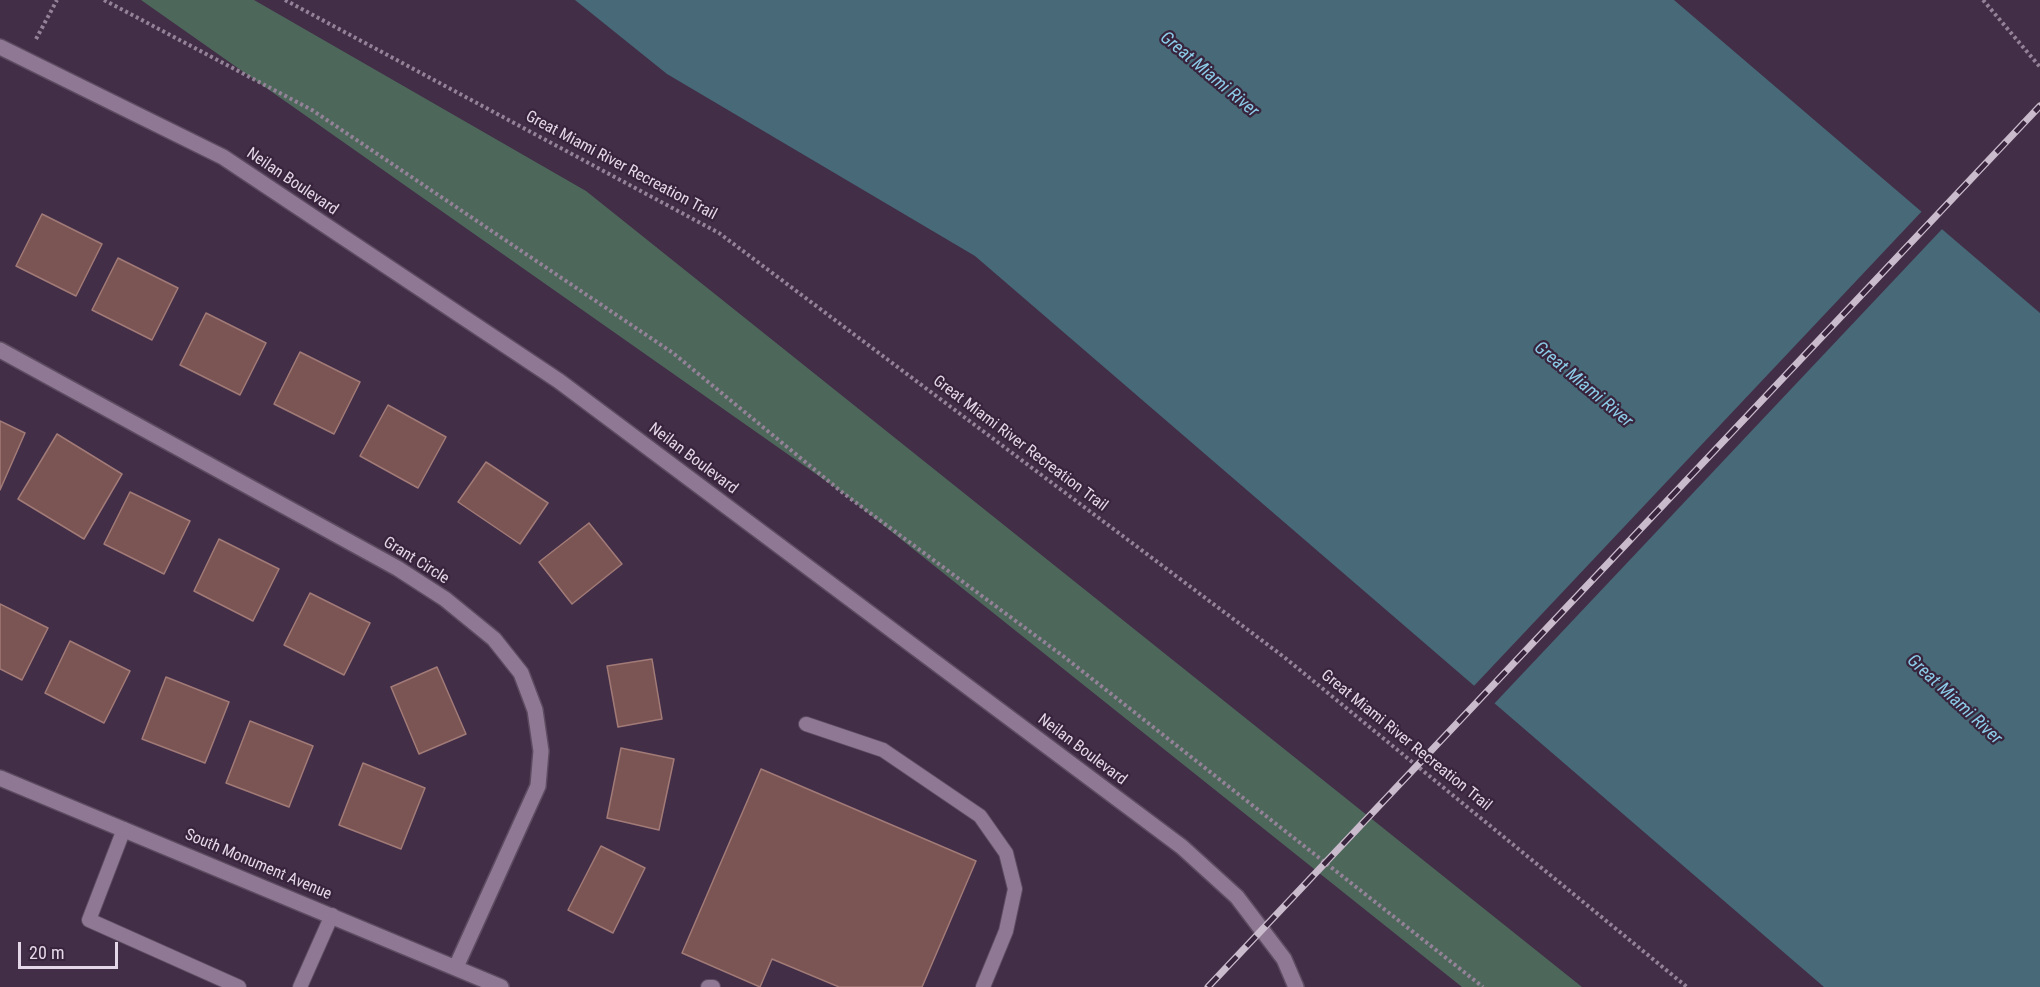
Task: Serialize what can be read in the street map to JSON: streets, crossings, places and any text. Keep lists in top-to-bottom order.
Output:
{
  "streets": {
    "street": ["Neilan Boulevard", "Grant Circle", "South Monument Avenue"],
    "path": ["Great Miami River Recreation Trail"]
  },
  "crossings": [
    ["Grant Circle", "South Monument Avenue"]
  ],
  "water": ["Great Miami River"],
  "scale_bar": "20 m"
}
